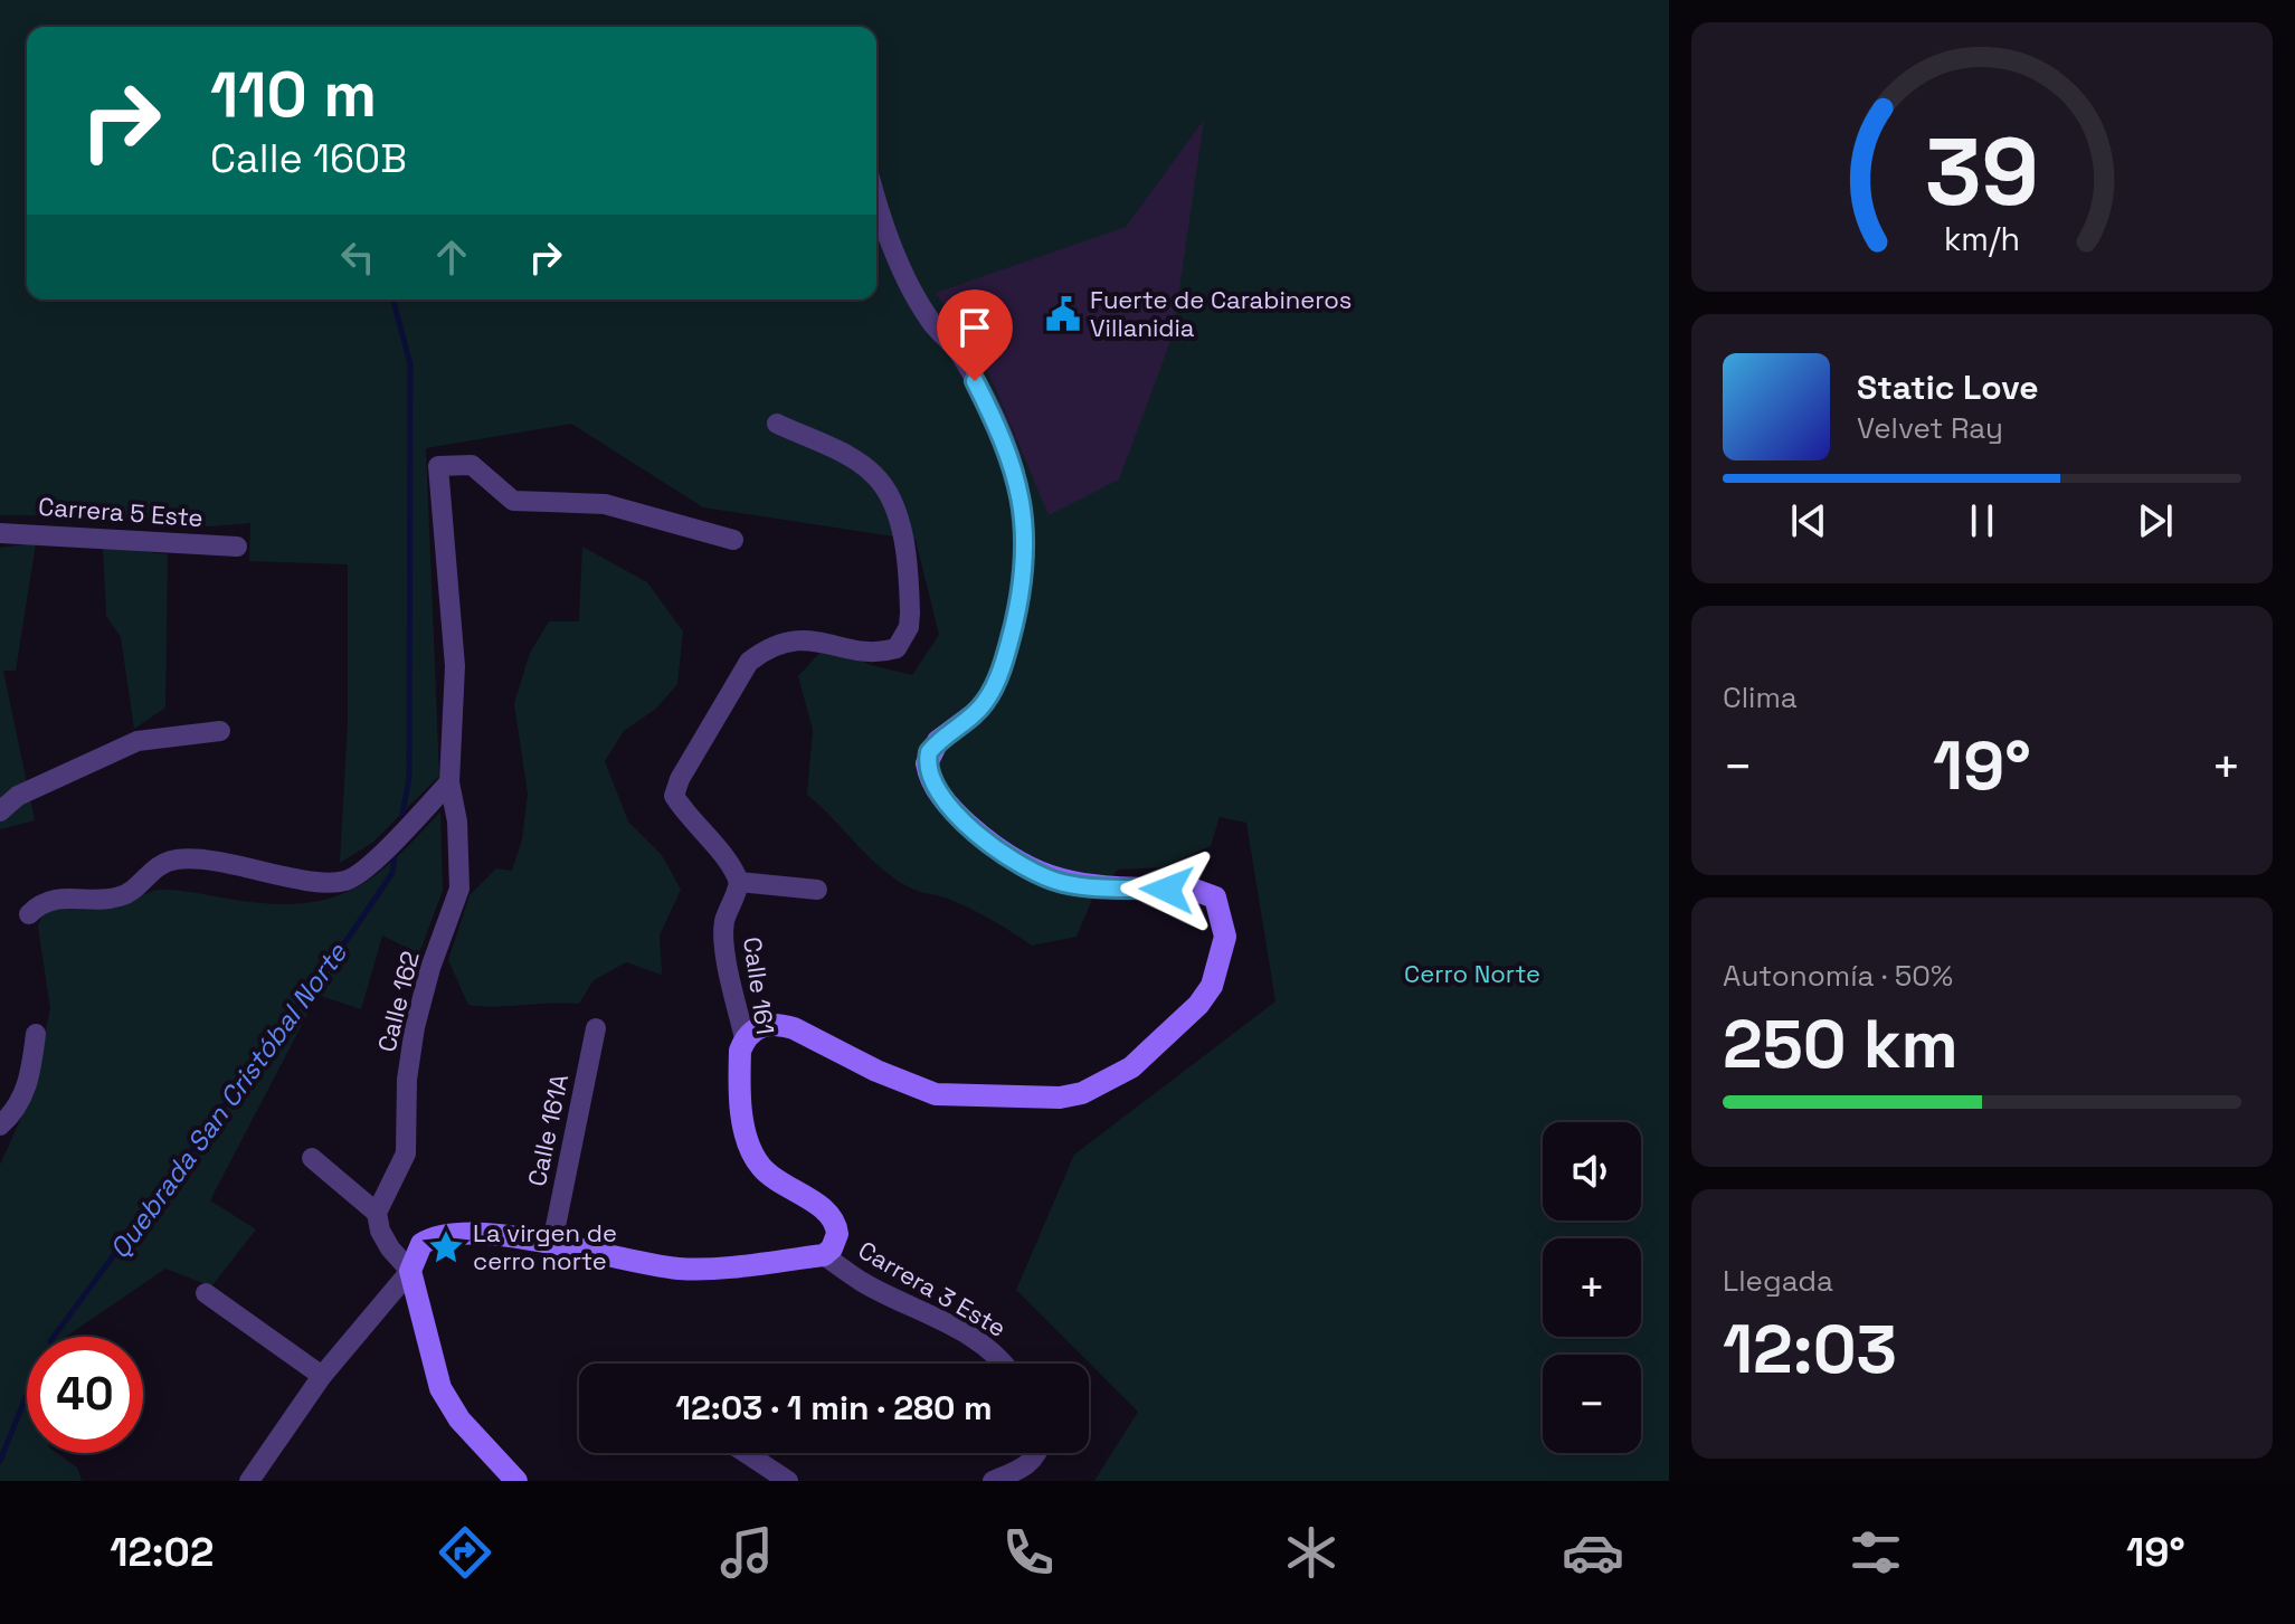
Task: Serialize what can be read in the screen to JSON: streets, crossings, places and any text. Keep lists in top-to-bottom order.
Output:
{
  "streets": {
    "street": [
      "Carrera 5 Este",
      "Calle 161",
      "Calle 162",
      "Calle 161A",
      "Carrera 3 Este"
    ]
  },
  "crossings": [
    ["Calle 161", "Carrera 3 Este"],
    ["Calle 161A", "Carrera 3 Este"]
  ],
  "water": ["Quebrada San Cristóbal Norte"],
  "parks": ["Cerro Norte"],
  "places": {
    "public building": ["Fuerte de Carabineros Villanidia"],
    "place": ["La virgen de cerro norte"]
  },
  "page": {
    "turn": ["110 m", "Calle 160B"],
    "song": ["Static Love", "Velvet Ray"],
    "tile": [
      "Clima",
      ["Autonomía · 50%", "250 km"],
      ["Llegada", "12:03"]
    ],
    "heat": ["−", "19°", "+"],
    "map_buttons": ["+", "−"],
    "limit": "40",
    "trip": "12:03 · 1 min · 280 m",
    "tabs": ["12:02", "19°"],
    "gauge": ["39", "km/h"]
  }
}
